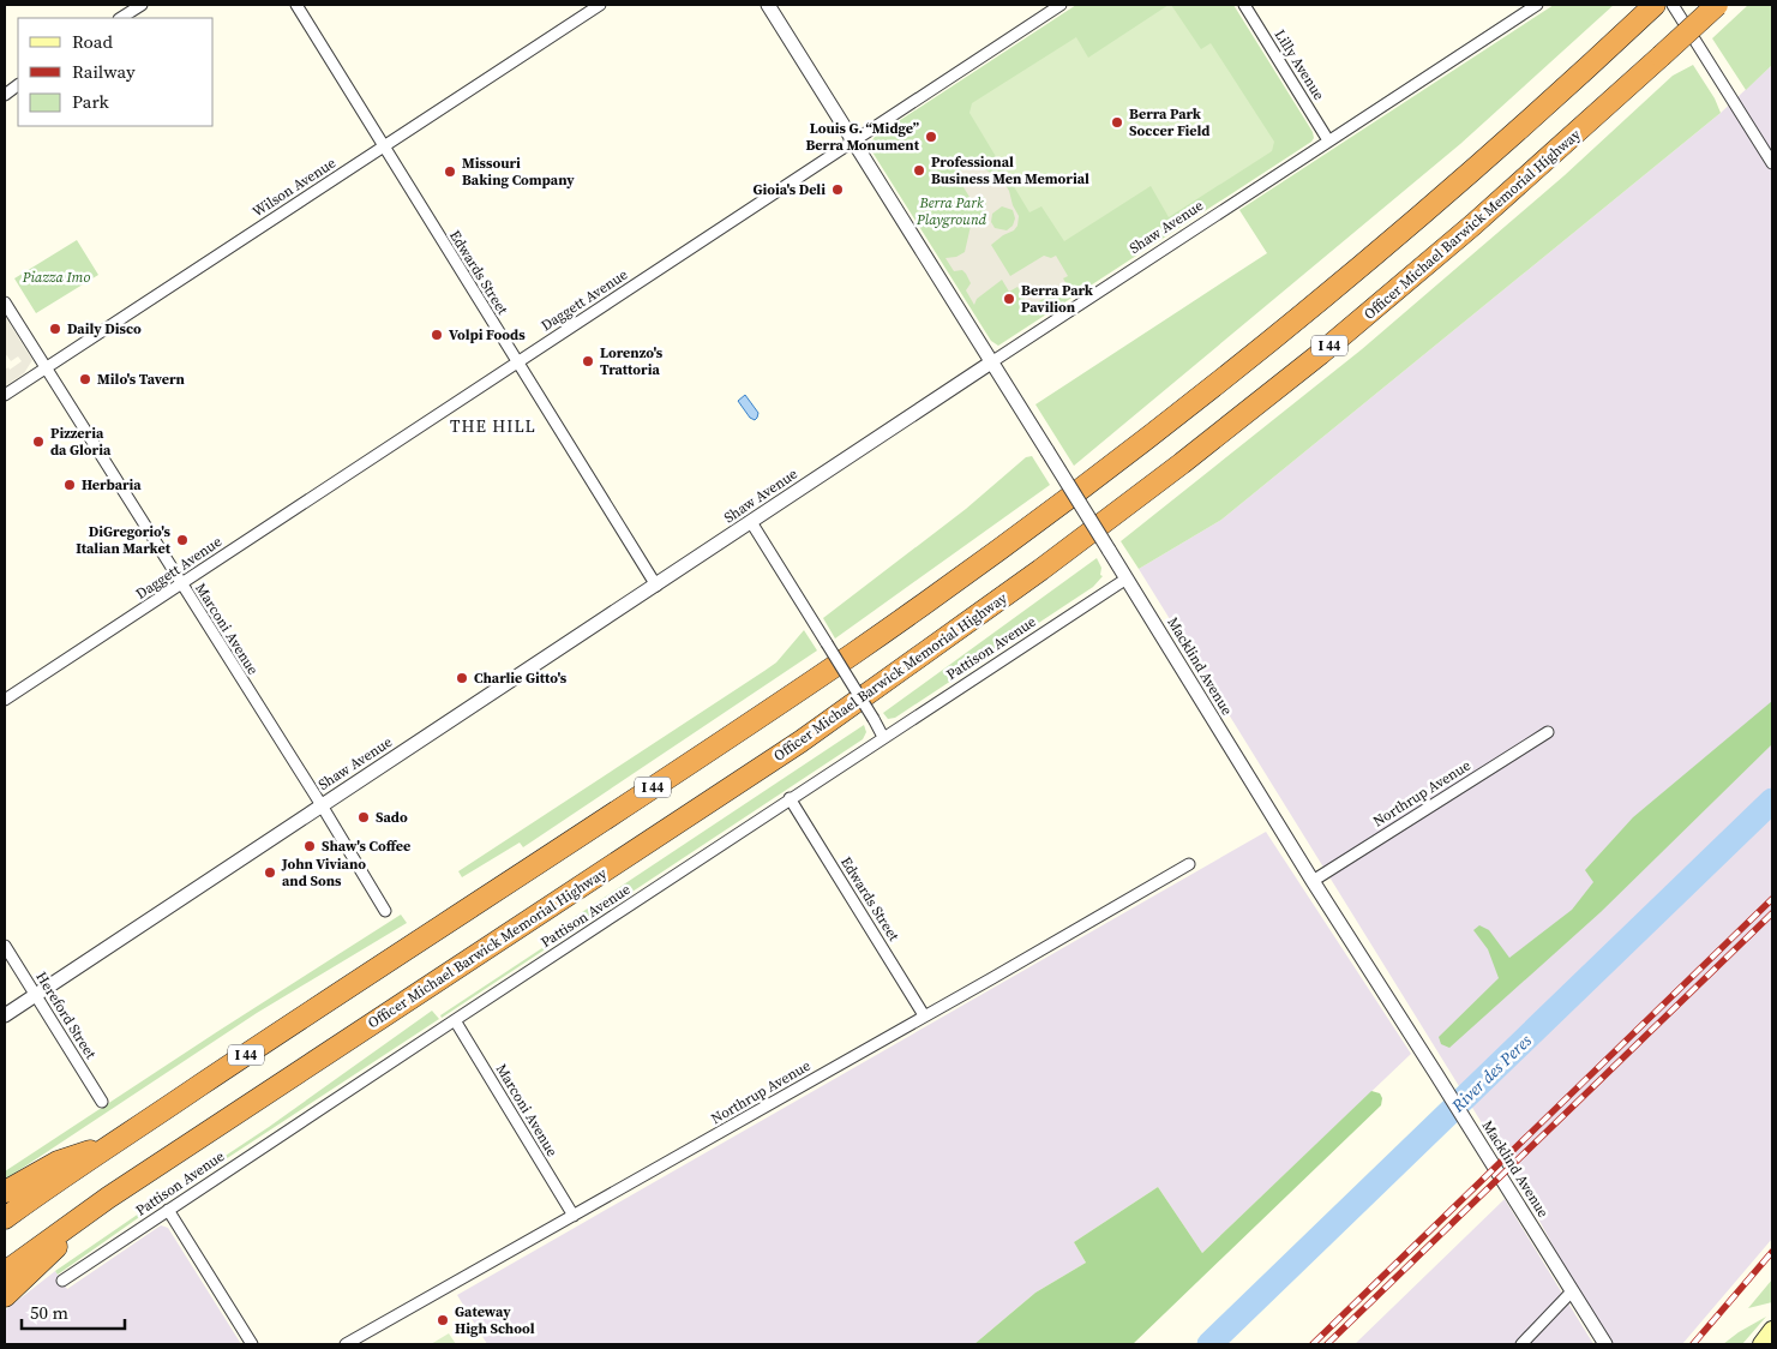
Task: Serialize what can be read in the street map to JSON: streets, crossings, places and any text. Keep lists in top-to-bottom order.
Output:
{
  "streets": {
    "highway": ["Officer Michael Barwick Memorial Highway", "I 44"],
    "street": [
      "Lilly Avenue",
      "Wilson Avenue",
      "Shaw Avenue",
      "Edwards Street",
      "Daggett Avenue",
      "Marconi Avenue",
      "Pattison Avenue",
      "Macklind Avenue",
      "Northrup Avenue",
      "Hereford Street"
    ]
  },
  "crossings": [
    ["Lilly Avenue", "Shaw Avenue"],
    ["Wilson Avenue", "Edwards Street"],
    ["Wilson Avenue", "Marconi Avenue"],
    ["Shaw Avenue", "Edwards Street"],
    ["Shaw Avenue", "Marconi Avenue"],
    ["Shaw Avenue", "Macklind Avenue"],
    ["Shaw Avenue", "Hereford Street"],
    ["Edwards Street", "Daggett Avenue"],
    ["Edwards Street", "Pattison Avenue"],
    ["Edwards Street", "Northrup Avenue"],
    ["Daggett Avenue", "Marconi Avenue"],
    ["Daggett Avenue", "Macklind Avenue"],
    ["Marconi Avenue", "Pattison Avenue"],
    ["Marconi Avenue", "Northrup Avenue"],
    ["Pattison Avenue", "Macklind Avenue"],
    ["Macklind Avenue", "Northrup Avenue"]
  ],
  "districts": ["THE HILL"],
  "water": ["River des Peres"],
  "parks": ["Berra Park Playground", "Piazza Imo"],
  "places": [
    "Berra Park Soccer Field",
    "Louis G. “Midge” Berra Monument",
    "Professional Business Men Memorial",
    "Missouri Baking Company",
    "Gioia's Deli",
    "Berra Park Pavilion",
    "Daily Disco",
    "Volpi Foods",
    "Lorenzo's Trattoria",
    "Milo's Tavern",
    "Pizzeria da Gloria",
    "Herbaria",
    "DiGregorio's Italian Market",
    "Charlie Gitto's",
    "Sado",
    "Shaw's Coffee",
    "John Viviano and Sons",
    "Gateway High School"
  ],
  "legend": ["Road", "Railway", "Park"],
  "scale_bar": "50 m"
}
